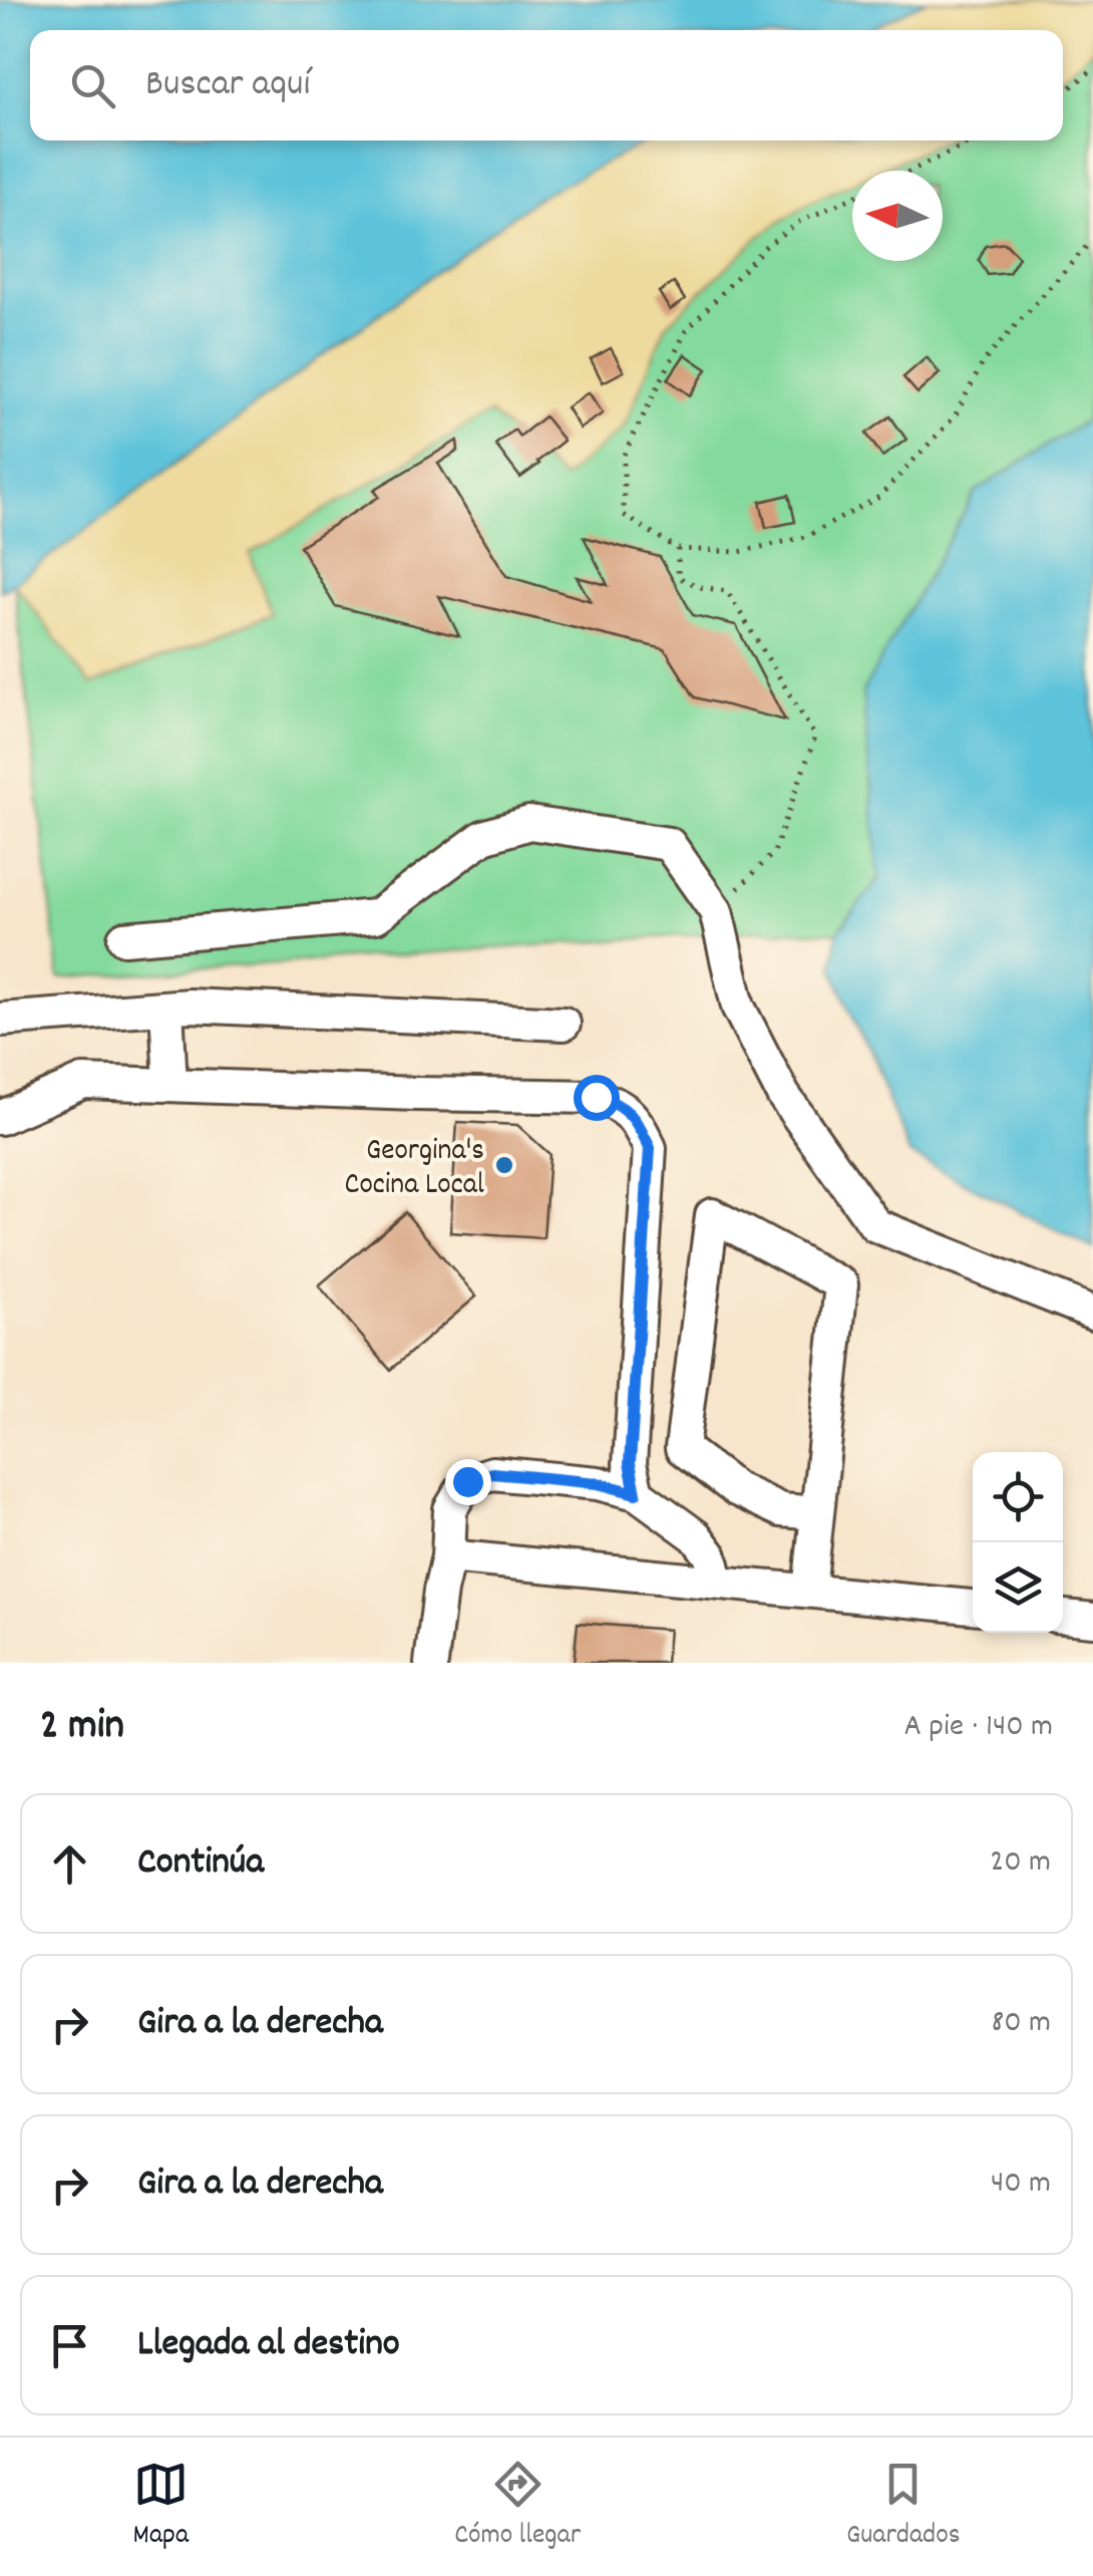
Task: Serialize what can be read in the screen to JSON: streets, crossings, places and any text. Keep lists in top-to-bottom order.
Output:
{
  "places": ["Georgina's Cocina Local"],
  "north": "left",
  "page": {
    "search": "Buscar aquí",
    "heading": ["2 min", "A pie · 140 m"],
    "list": [
      ["Continúa", "20 m"],
      ["Gira a la derecha", "80 m"],
      ["Gira a la derecha", "40 m"],
      "Llegada al destino"
    ],
    "nav": ["Mapa", "Cómo llegar", "Guardados"]
  }
}
